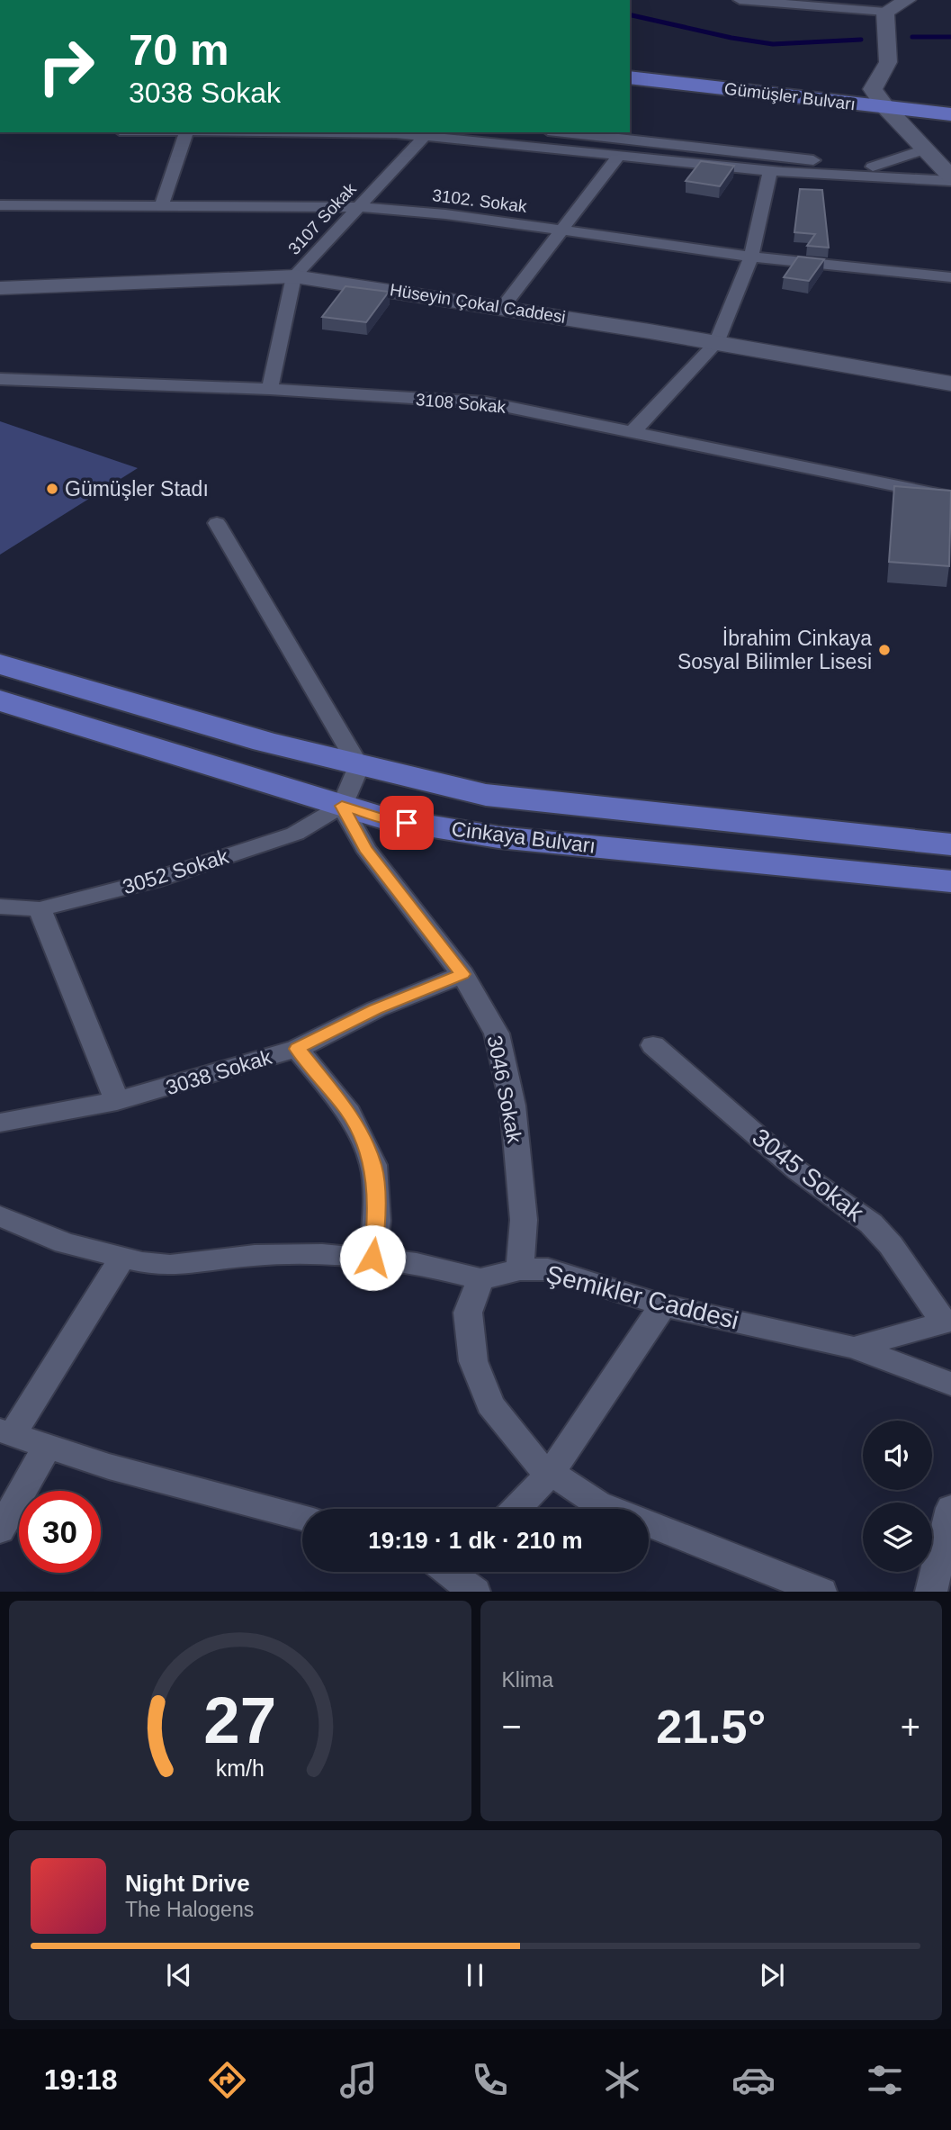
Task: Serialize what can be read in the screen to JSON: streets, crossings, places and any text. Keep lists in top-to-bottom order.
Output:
{
  "streets": {
    "main road": ["Gümüşler Bulvarı", "Cinkaya Bulvarı"],
    "street": [
      "3102. Sokak",
      "3107 Sokak",
      "Hüseyin Çokal Caddesi",
      "3108 Sokak",
      "3052 Sokak",
      "3038 Sokak",
      "3046 Sokak",
      "3045 Sokak",
      "Şemikler Caddesi"
    ]
  },
  "crossings": [
    ["3102. Sokak", "3107 Sokak"],
    ["3107 Sokak", "Hüseyin Çokal Caddesi"],
    ["3107 Sokak", "3108 Sokak"],
    ["Cinkaya Bulvarı", "3052 Sokak"],
    ["Cinkaya Bulvarı", "3046 Sokak"],
    ["3052 Sokak", "3046 Sokak"],
    ["3038 Sokak", "3046 Sokak"],
    ["3046 Sokak", "Şemikler Caddesi"],
    ["3045 Sokak", "Şemikler Caddesi"]
  ],
  "places": ["Gümüşler Stadı", "İbrahim Cinkaya Sosyal Bilimler Lisesi"],
  "page": {
    "turn": ["70 m", "3038 Sokak"],
    "limit": "30",
    "trip": "19:19 · 1 dk · 210 m",
    "tile": "Klima",
    "heat": ["−", "21.5°", "+"],
    "song": ["Night Drive", "The Halogens"],
    "tabs": "19:18",
    "gauge": ["27", "km/h"]
  }
}
